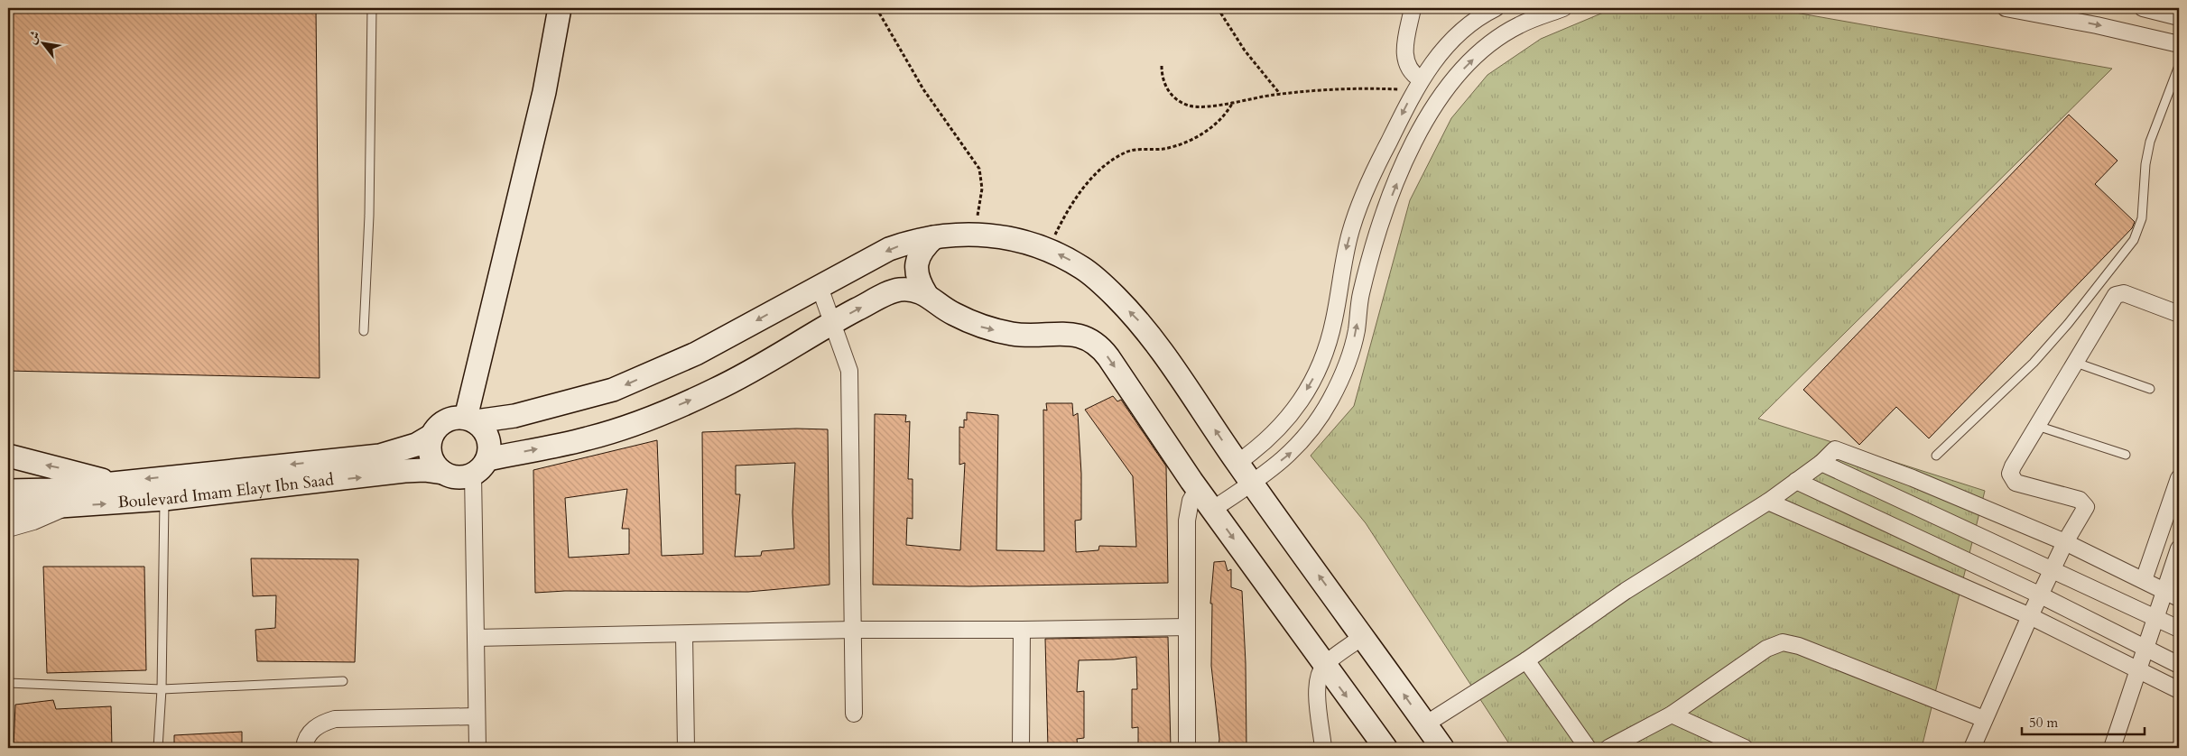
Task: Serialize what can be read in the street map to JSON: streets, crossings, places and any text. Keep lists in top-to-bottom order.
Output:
{
  "streets": {
    "street": ["Boulevard Imam Elayt Ibn Saad"]
  },
  "scale_bar": "50 m",
  "north": "top left"
}
